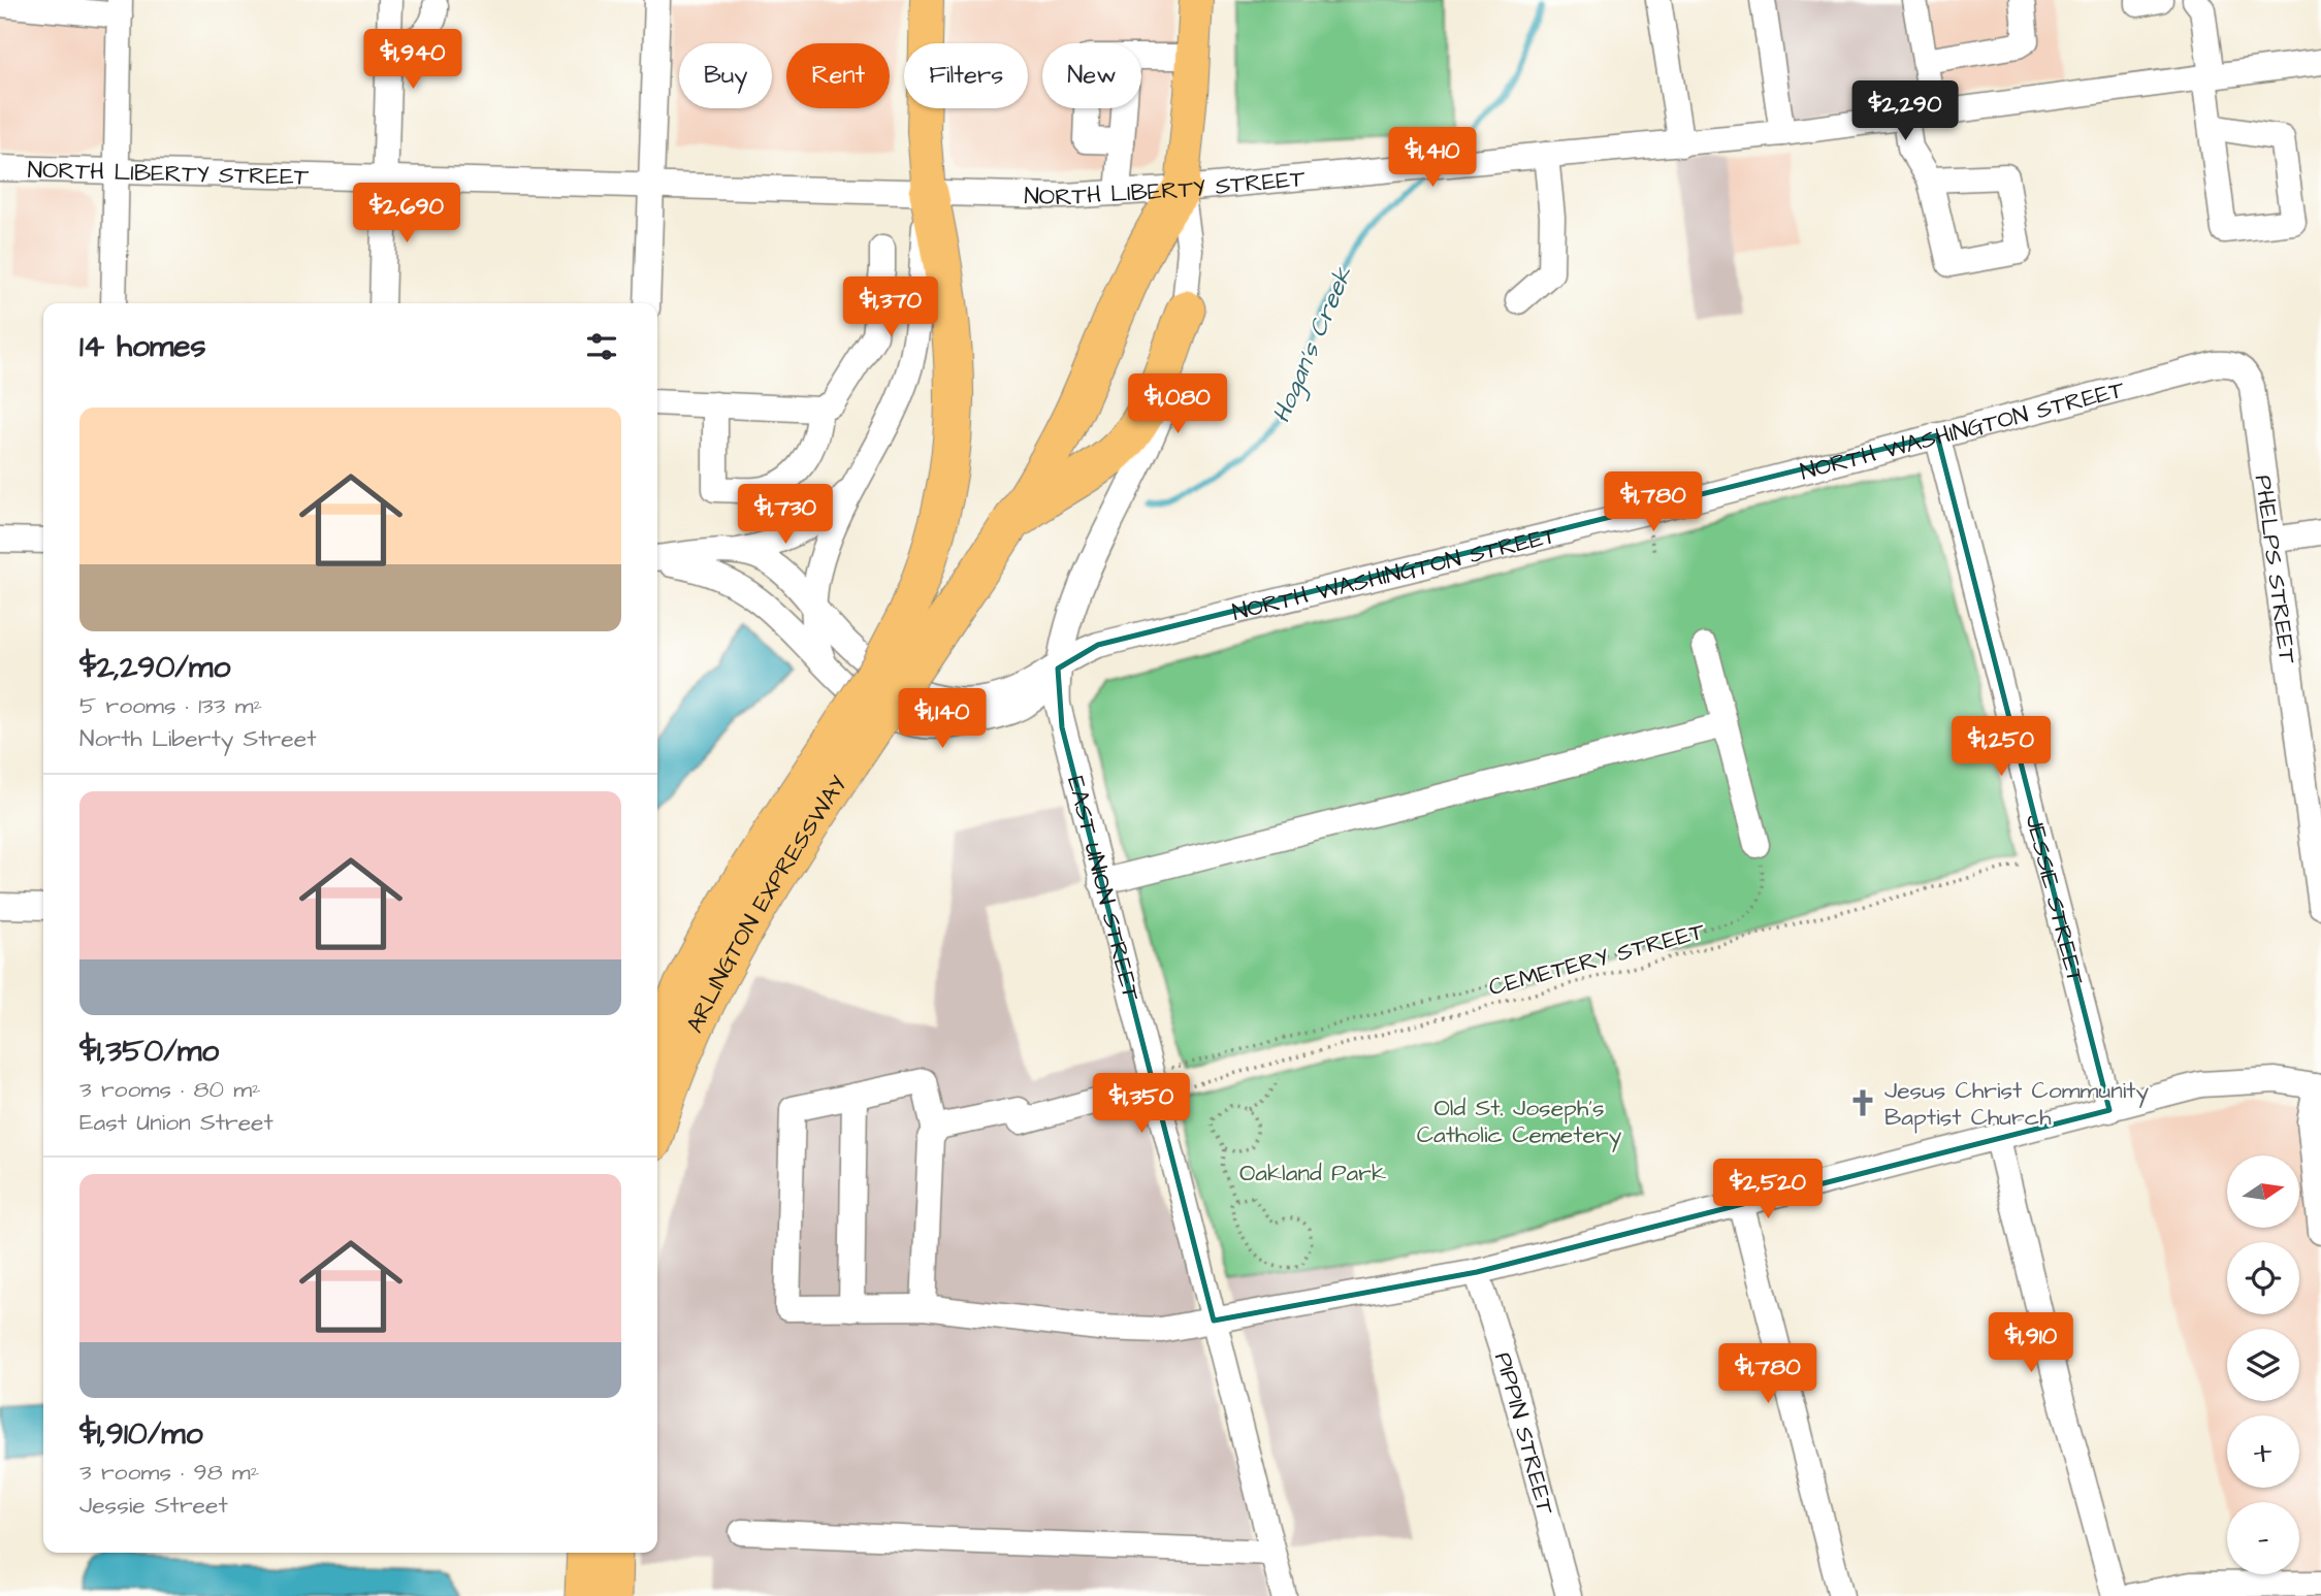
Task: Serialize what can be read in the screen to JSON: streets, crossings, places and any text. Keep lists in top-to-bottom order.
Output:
{
  "streets": {
    "highway": ["ARLINGTON EXPRESSWAY"],
    "street": [
      "NORTH LIBERTY STREET",
      "NORTH WASHINGTON STREET",
      "PHELPS STREET",
      "EAST UNION STREET",
      "JESSIE STREET",
      "PIPPIN STREET"
    ],
    "path": ["CEMETERY STREET"]
  },
  "crossings": [
    ["NORTH LIBERTY STREET", "EAST UNION STREET"],
    ["NORTH LIBERTY STREET", "ARLINGTON EXPRESSWAY"],
    ["NORTH WASHINGTON STREET", "PHELPS STREET"],
    ["NORTH WASHINGTON STREET", "EAST UNION STREET"],
    ["NORTH WASHINGTON STREET", "JESSIE STREET"],
    ["EAST UNION STREET", "ARLINGTON EXPRESSWAY"],
    ["EAST UNION STREET", "CEMETERY STREET"],
    ["JESSIE STREET", "CEMETERY STREET"]
  ],
  "water": ["Hogan's Creek"],
  "parks": ["Old St. Joseph's Catholic Cemetery", "Oakland Park"],
  "places": {
    "church": ["Jesus Christ Community Baptist Church"]
  },
  "north": "right",
  "page": {
    "price": [
      "$1,940",
      "$2,290",
      "$1,410",
      "$2,690",
      "$1,370",
      "$1,080",
      "$1,780",
      "$1,730",
      "$1,140",
      "$1,250",
      "$1,350",
      "$2,520",
      "$1,910",
      "$1,780"
    ],
    "chip": [
      "Buy",
      "Rent",
      "Filters",
      "New"
    ],
    "heading": "14 homes",
    "list": [
      {
        "name": "$2,290/mo",
        "note": "5 rooms · 133 m² · North Liberty Street"
      },
      {
        "name": "$1,350/mo",
        "note": "3 rooms · 80 m² · East Union Street"
      },
      {
        "name": "$1,910/mo",
        "note": "3 rooms · 98 m² · Jessie Street"
      }
    ],
    "map_buttons": ["+", "−"]
  }
}
